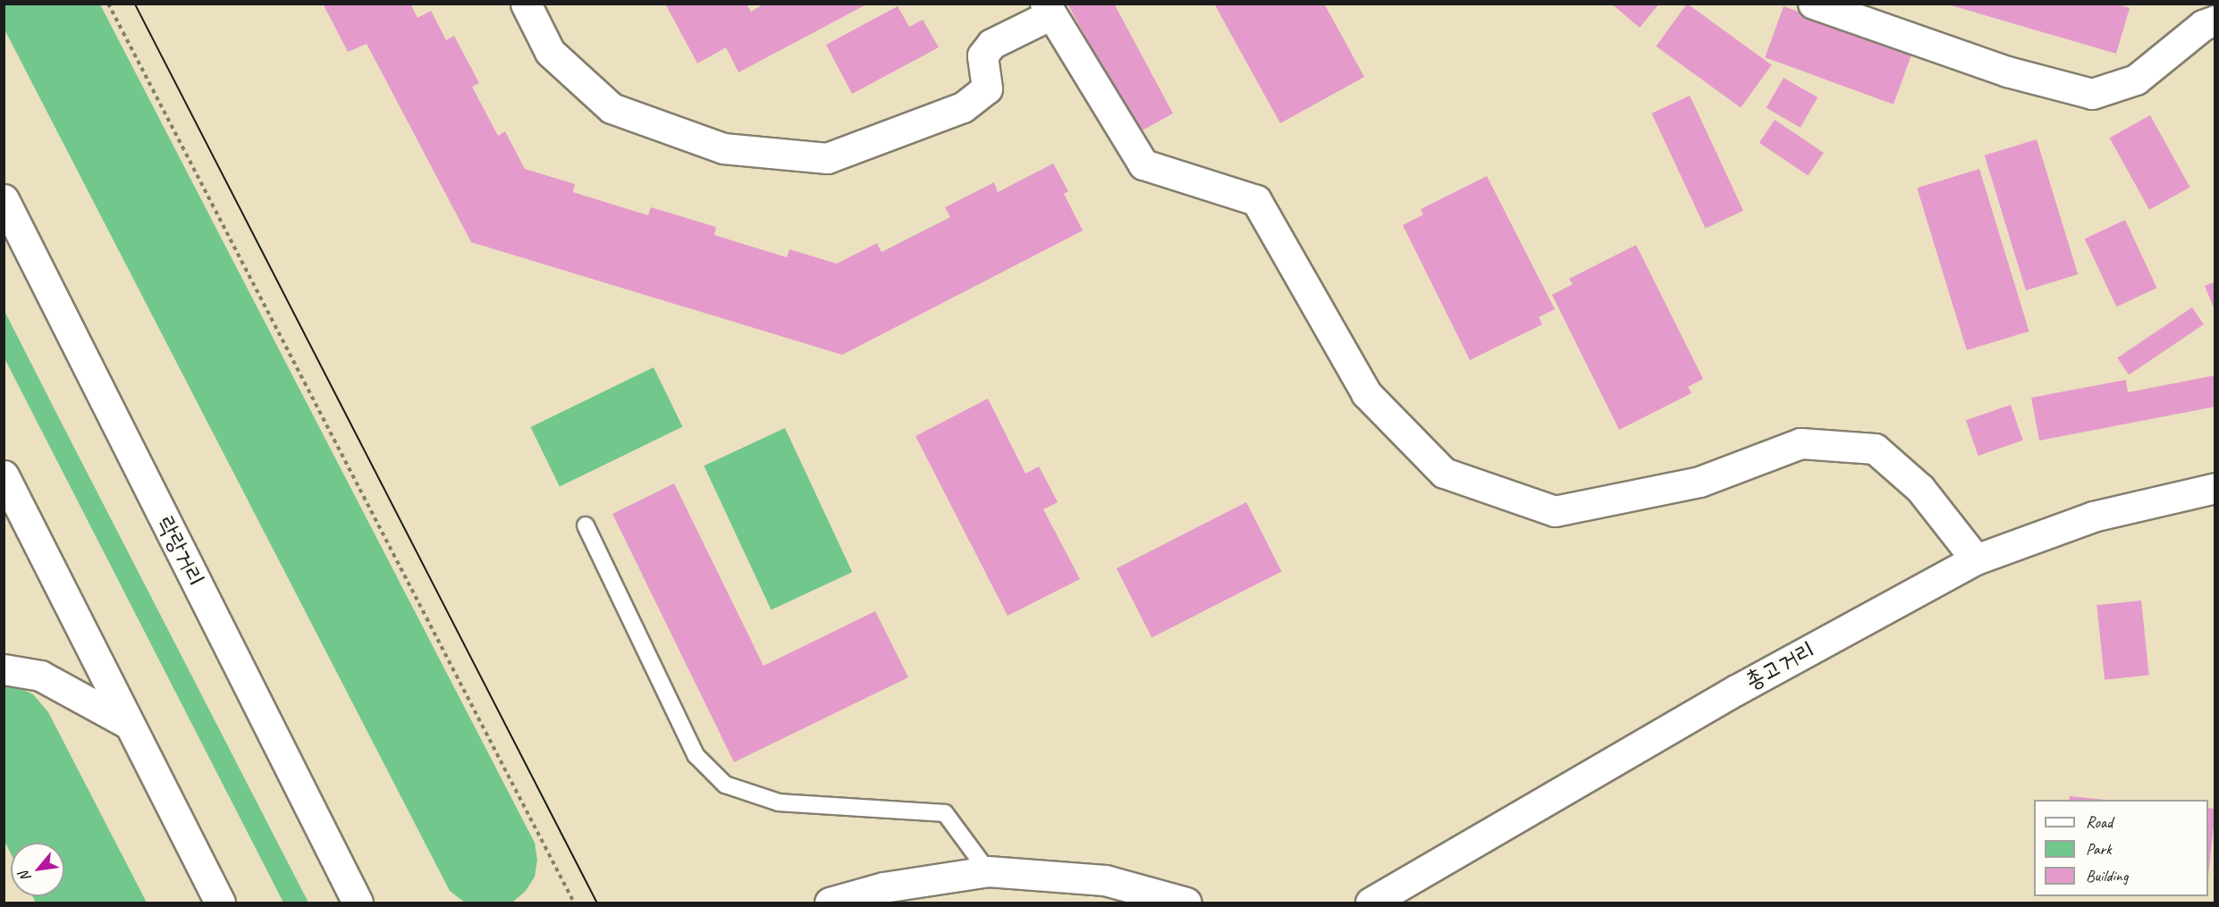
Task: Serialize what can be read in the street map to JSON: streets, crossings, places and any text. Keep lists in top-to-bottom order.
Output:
{
  "streets": {
    "street": ["락랑거리", "총고거리"]
  },
  "legend": ["Road", "Park", "Building"],
  "north": "bottom left"
}
